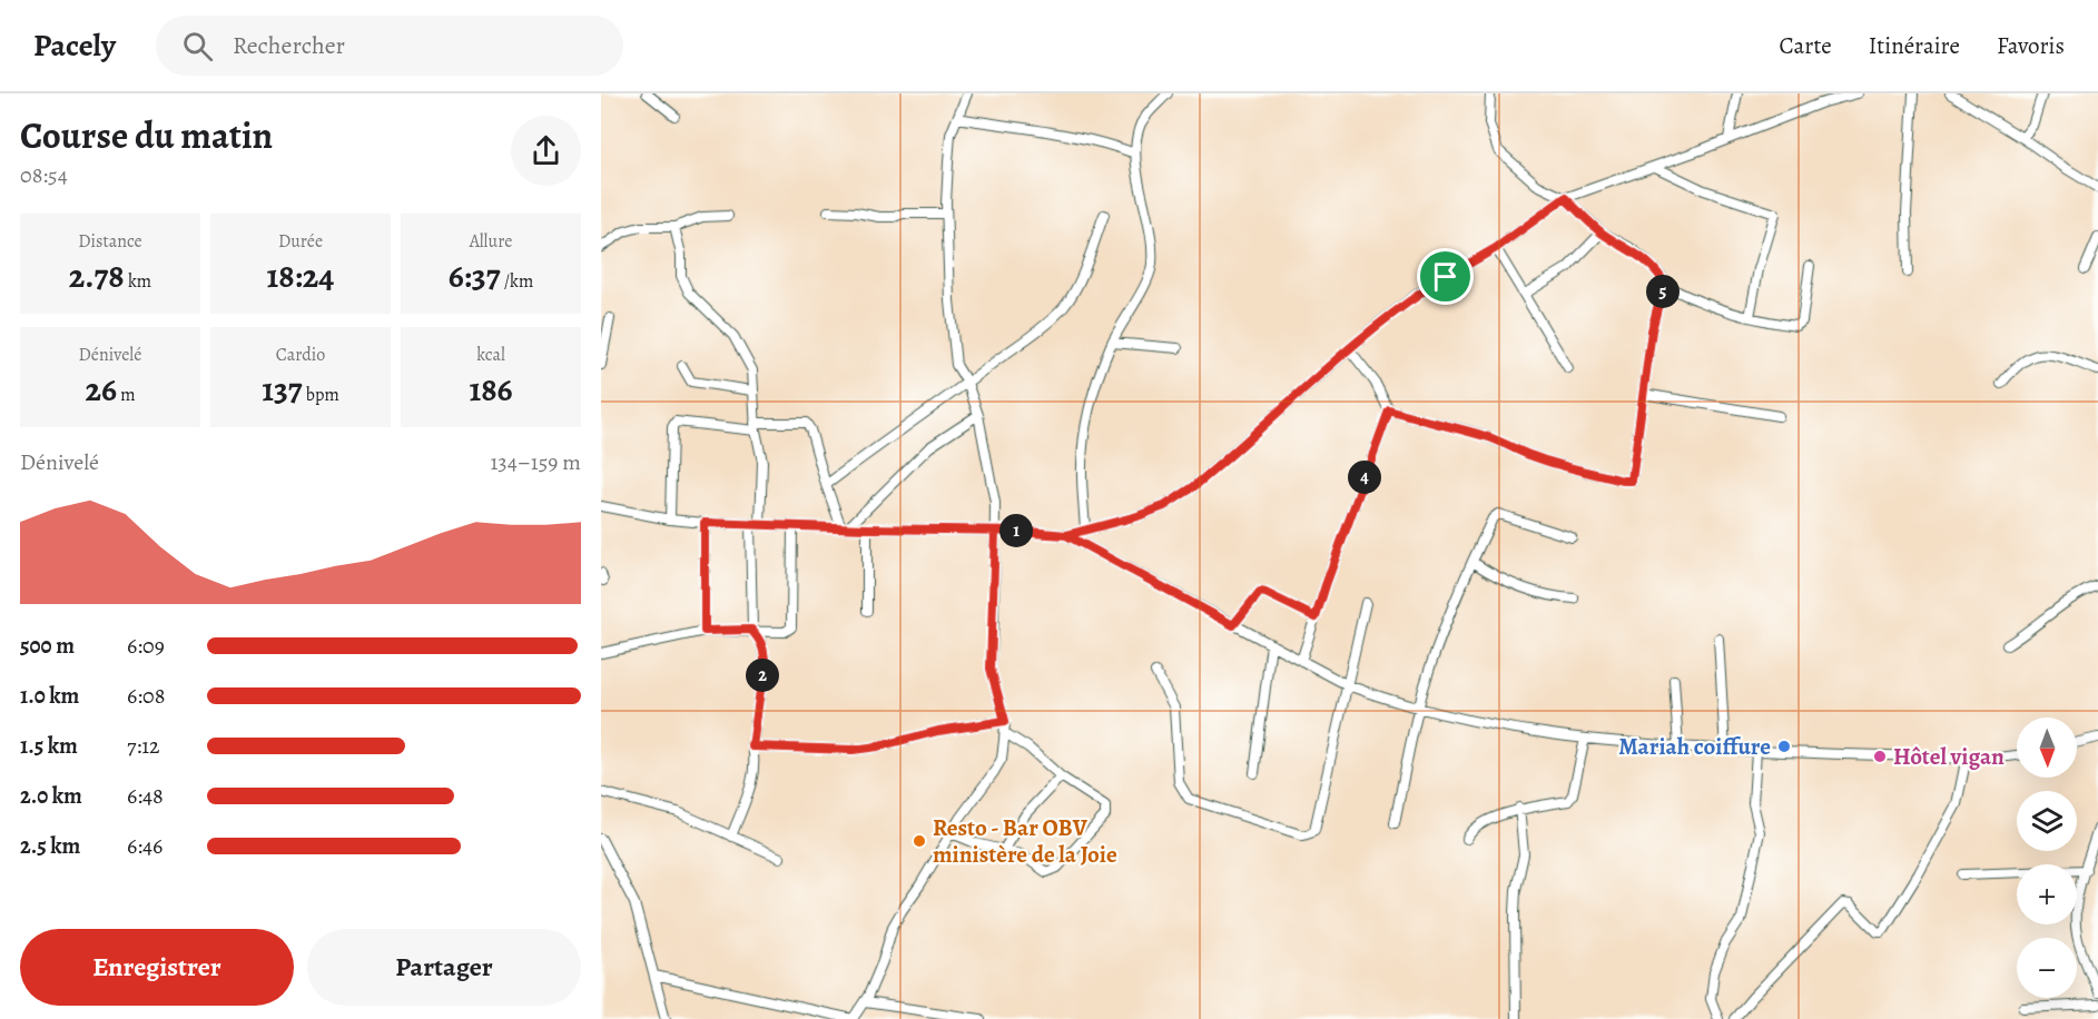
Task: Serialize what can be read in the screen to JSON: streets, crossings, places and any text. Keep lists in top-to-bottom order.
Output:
{
  "places": ["Mariah coiffure", "Hôtel vigan", "Resto - Bar OBV ministère de la Joie"],
  "north": "bottom",
  "page": {
    "header": "Pacely",
    "search": "Rechercher",
    "nav": ["Carte", "Itinéraire", "Favoris"],
    "heading": ["Course du matin", "08:54"],
    "stats": [
      ["Distance", "2.78 km"],
      ["Durée", "18:24"],
      ["Allure", "6:37 /km"],
      ["Dénivelé", "26 m"],
      ["Cardio", "137 bpm"],
      ["kcal", "186"]
    ],
    "pins": [
      "5",
      "4",
      "1",
      "2"
    ],
    "chart": ["Dénivelé", "134–159 m"],
    "list": [
      {
        "name": "500 m",
        "note": "6:09"
      },
      {
        "name": "1.0 km",
        "note": "6:08"
      },
      {
        "name": "1.5 km",
        "note": "7:12"
      },
      {
        "name": "2.0 km",
        "note": "6:48"
      },
      {
        "name": "2.5 km",
        "note": "6:46"
      }
    ],
    "map_buttons": ["+", "−"],
    "buttons": ["Enregistrer", "Partager"]
  }
}
